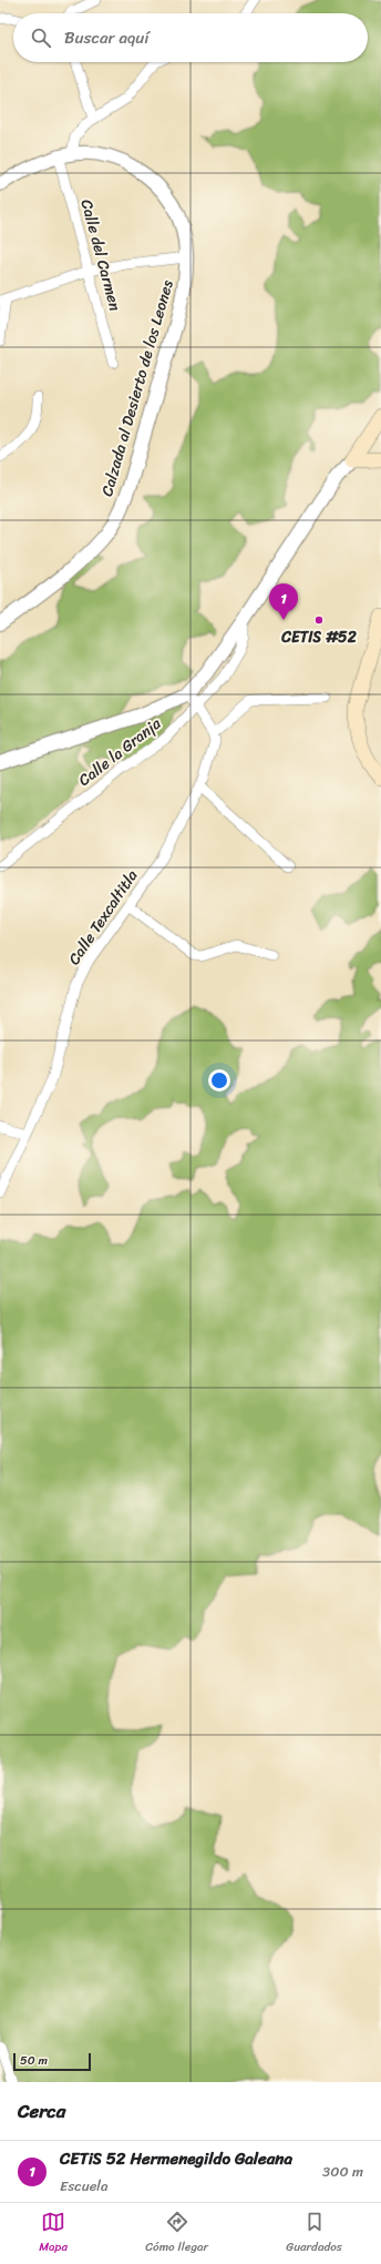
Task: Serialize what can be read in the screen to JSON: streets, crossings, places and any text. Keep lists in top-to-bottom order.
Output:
{
  "streets": {
    "street": [
      "Calle del Carmen",
      "Calzada al Desierto de los Leones",
      "Calle la Granja",
      "Calle Texcaltitla"
    ]
  },
  "crossings": [
    ["Calle del Carmen", "Calzada al Desierto de los Leones"]
  ],
  "places": ["CETIS #52"],
  "scale_bar": "50 m",
  "page": {
    "search": "Buscar aquí",
    "pins": "1",
    "scale": "50 m",
    "heading": "Cerca",
    "list": [
      {
        "mark": "1",
        "name": "CETiS 52 Hermenegildo Galeana",
        "note": "Escuela",
        "value": "300 m"
      }
    ],
    "nav": ["Mapa", "Cómo llegar", "Guardados"]
  }
}
